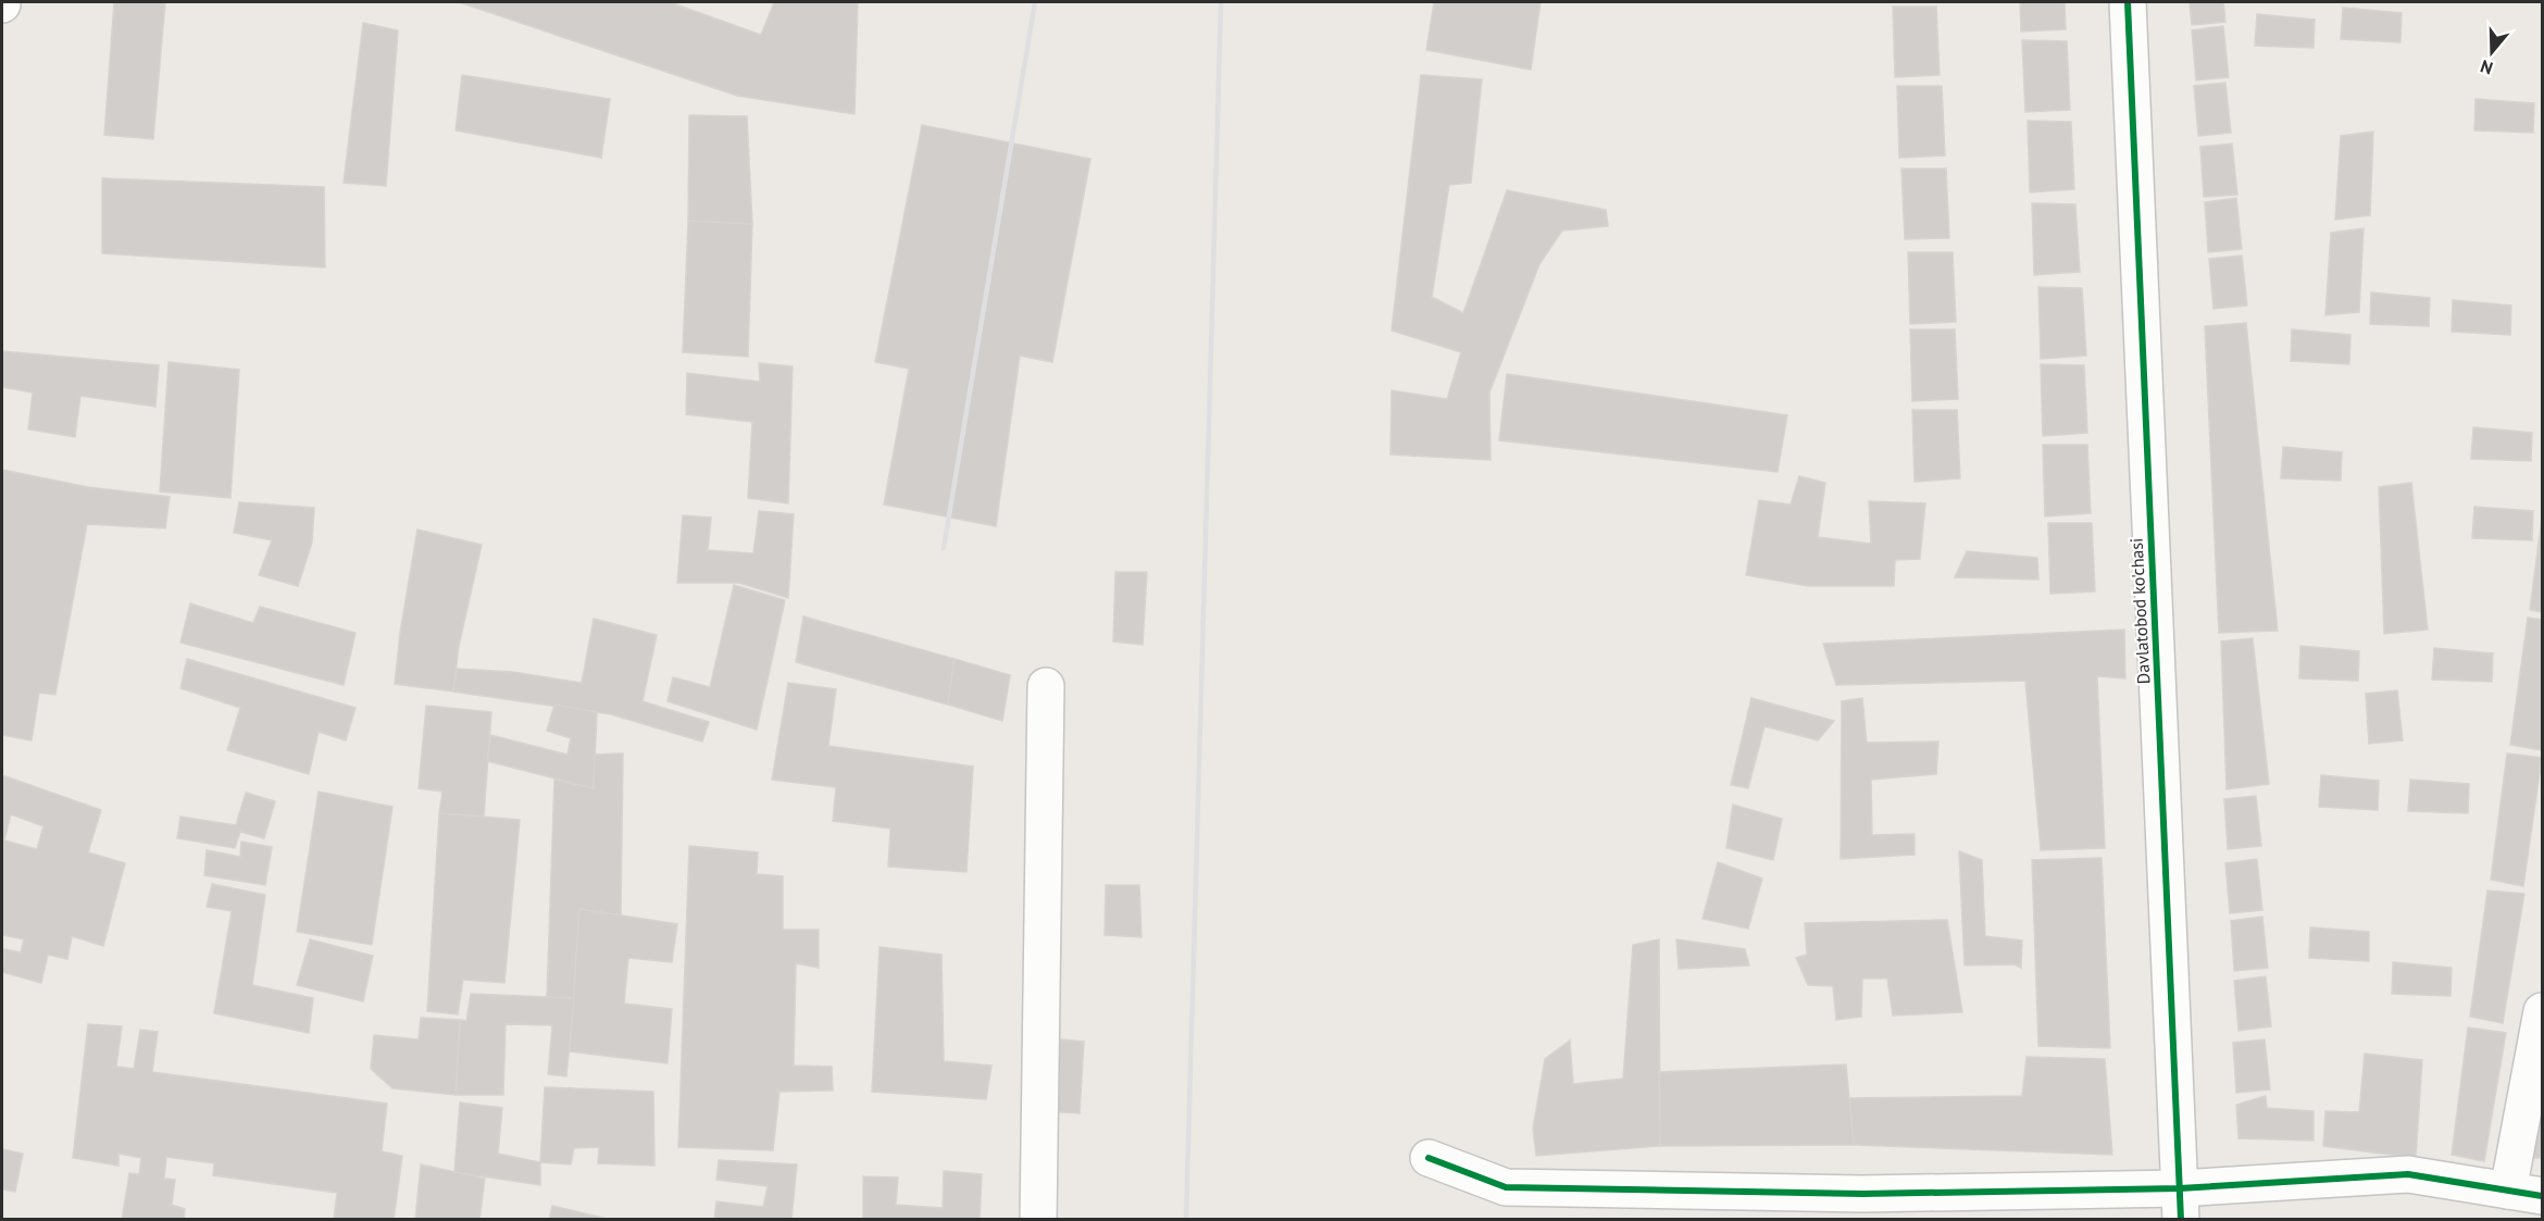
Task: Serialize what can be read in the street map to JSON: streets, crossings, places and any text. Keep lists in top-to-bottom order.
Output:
{
  "streets": {
    "street": ["Davlatobod ko'chasi"]
  },
  "north": "bottom"
}
